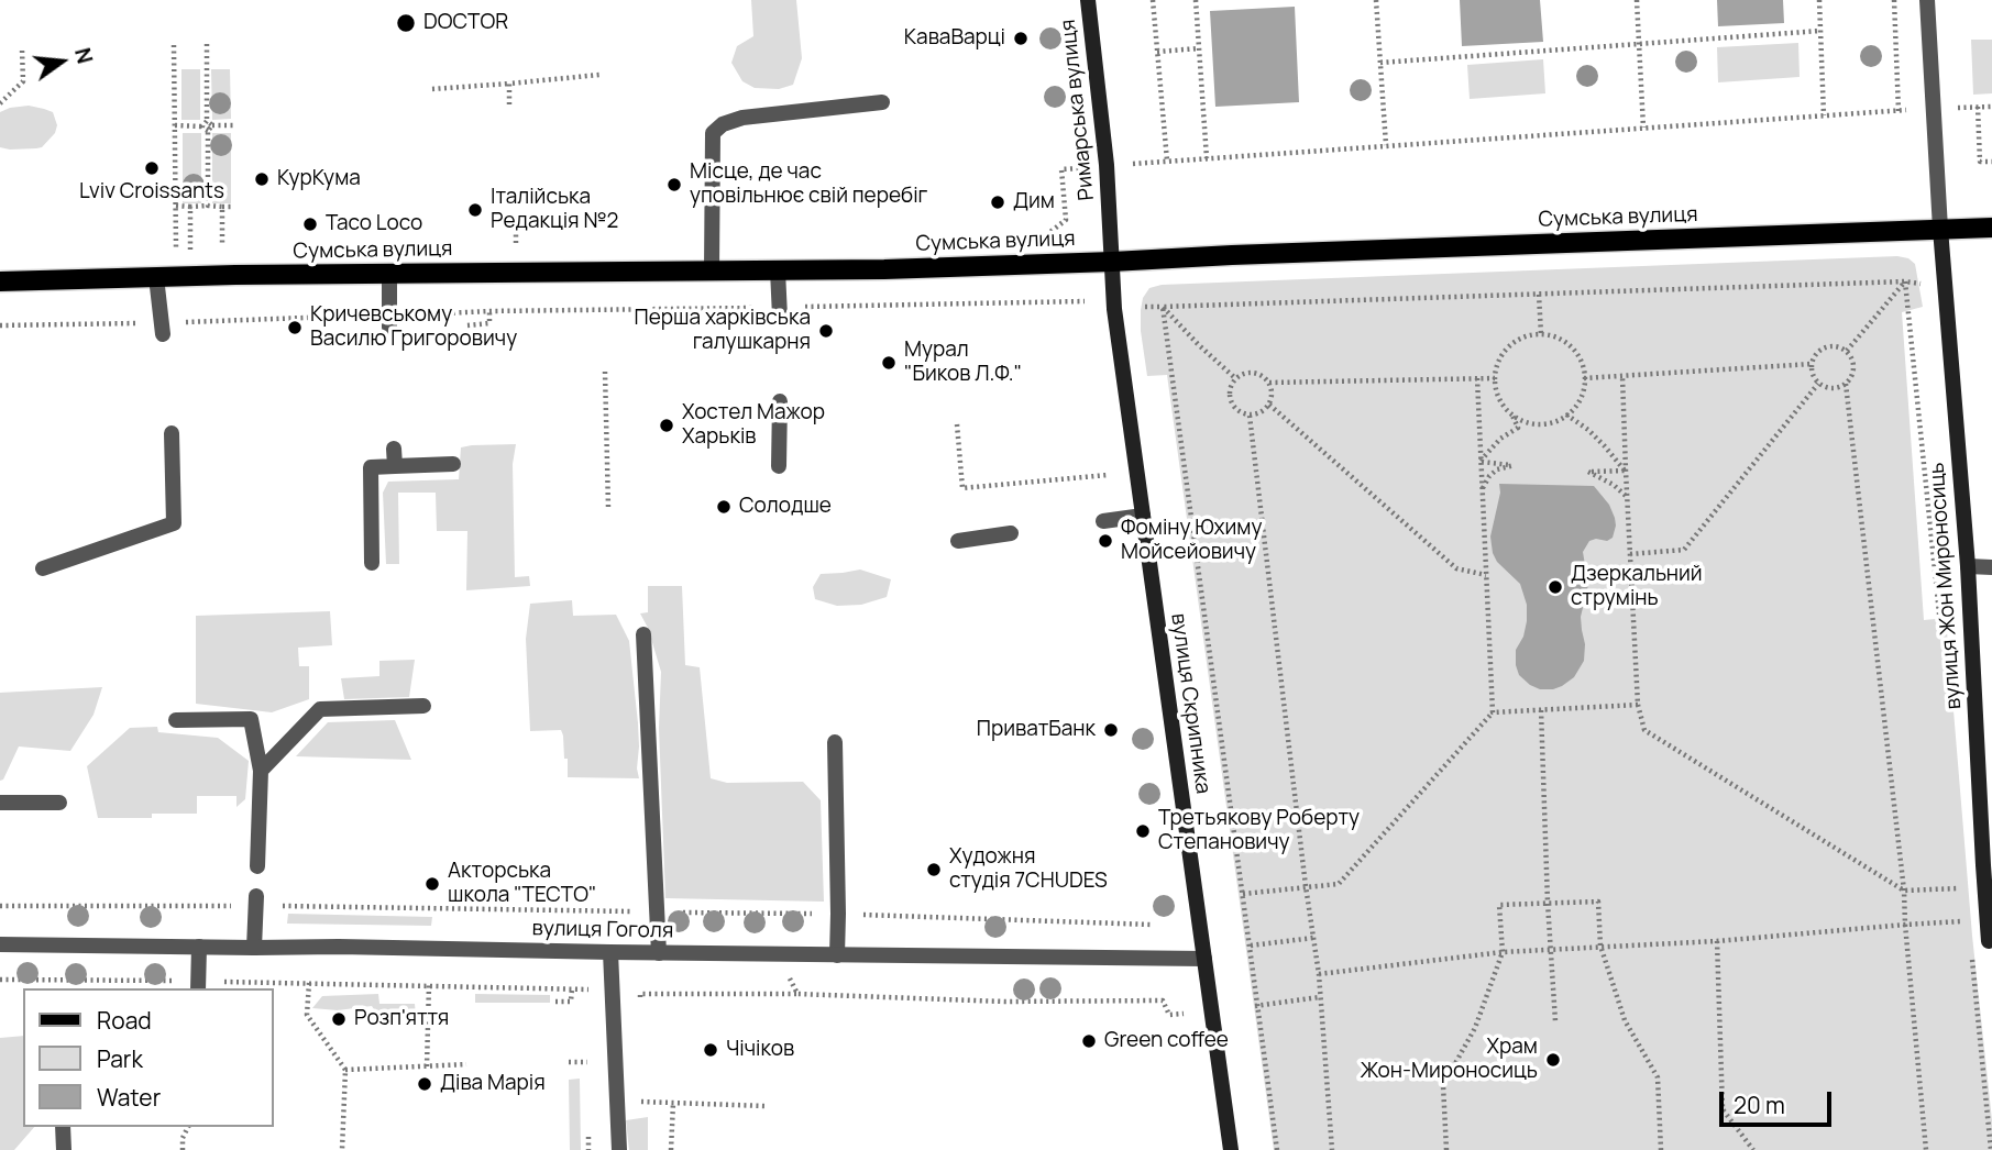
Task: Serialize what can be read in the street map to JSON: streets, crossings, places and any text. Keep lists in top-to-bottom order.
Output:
{
  "streets": {
    "main road": ["Сумська вулиця"],
    "street": [
      "Римарська вулиця",
      "вулиця Жон Мироносиць",
      "вулиця Скрипника",
      "вулиця Гоголя"
    ]
  },
  "crossings": [
    ["Римарська вулиця", "Сумська вулиця"],
    ["Римарська вулиця", "вулиця Скрипника"],
    ["Сумська вулиця", "вулиця Жон Мироносиць"],
    ["Сумська вулиця", "вулиця Скрипника"],
    ["вулиця Скрипника", "вулиця Гоголя"]
  ],
  "places": [
    "DOCTOR",
    "КаваВарці",
    "Lviv Croissants",
    "КурКума",
    "Місце, де час уповільнює свій перебіг",
    "Дим",
    "Італійська Редакція №2",
    "Taco Loco",
    "Кричевському Василю Григоровичу",
    "Перша харківська галушкарня",
    "Мурал \"Биков Л.Ф.\"",
    "Хостел Мажор Харьків",
    "Солодше",
    "Фоміну Юхиму Мойсейовичу",
    "Дзеркальний струмінь",
    "ПриватБанк",
    "Третьякову Роберту Степановичу",
    "Художня студія 7CHUDES",
    "Акторська школа \"ТЕСТО\"",
    "Розп'яття",
    "Green coffee",
    "Чічіков",
    "Храм Жон-Мироносиць",
    "Діва Марія"
  ],
  "legend": ["Road", "Park", "Water"],
  "scale_bar": "20 m",
  "north": "right"
}
